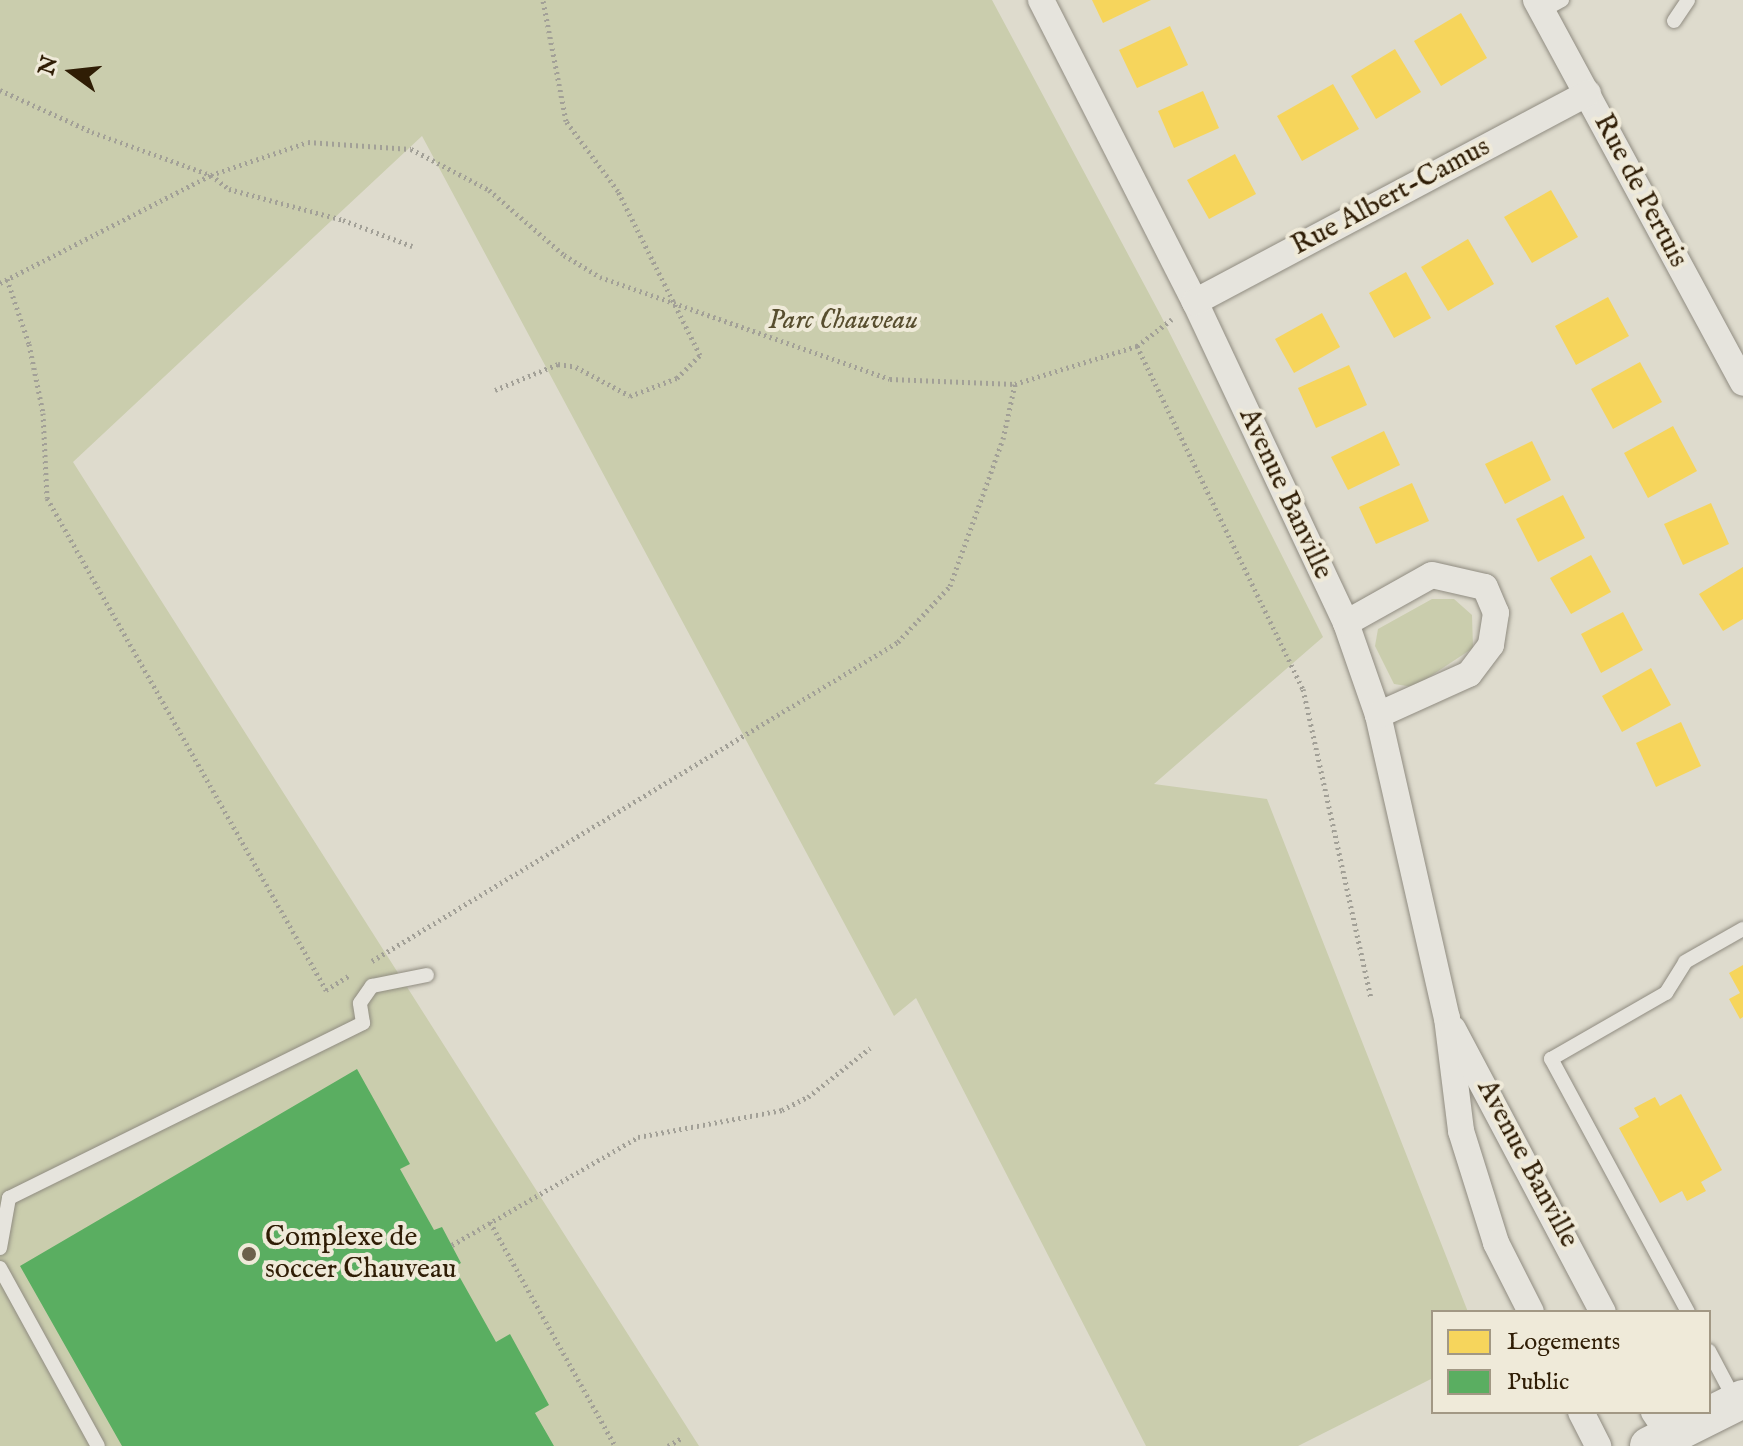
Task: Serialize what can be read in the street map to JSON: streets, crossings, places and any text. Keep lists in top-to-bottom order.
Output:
{
  "streets": {
    "street": ["Rue de Pertuis", "Rue Albert-Camus", "Avenue Banville"]
  },
  "crossings": [
    ["Rue de Pertuis", "Rue Albert-Camus"],
    ["Rue Albert-Camus", "Avenue Banville"]
  ],
  "parks": ["Parc Chauveau"],
  "places": ["Complexe de soccer Chauveau"],
  "legend": ["Logements", "Public"],
  "north": "left"
}
